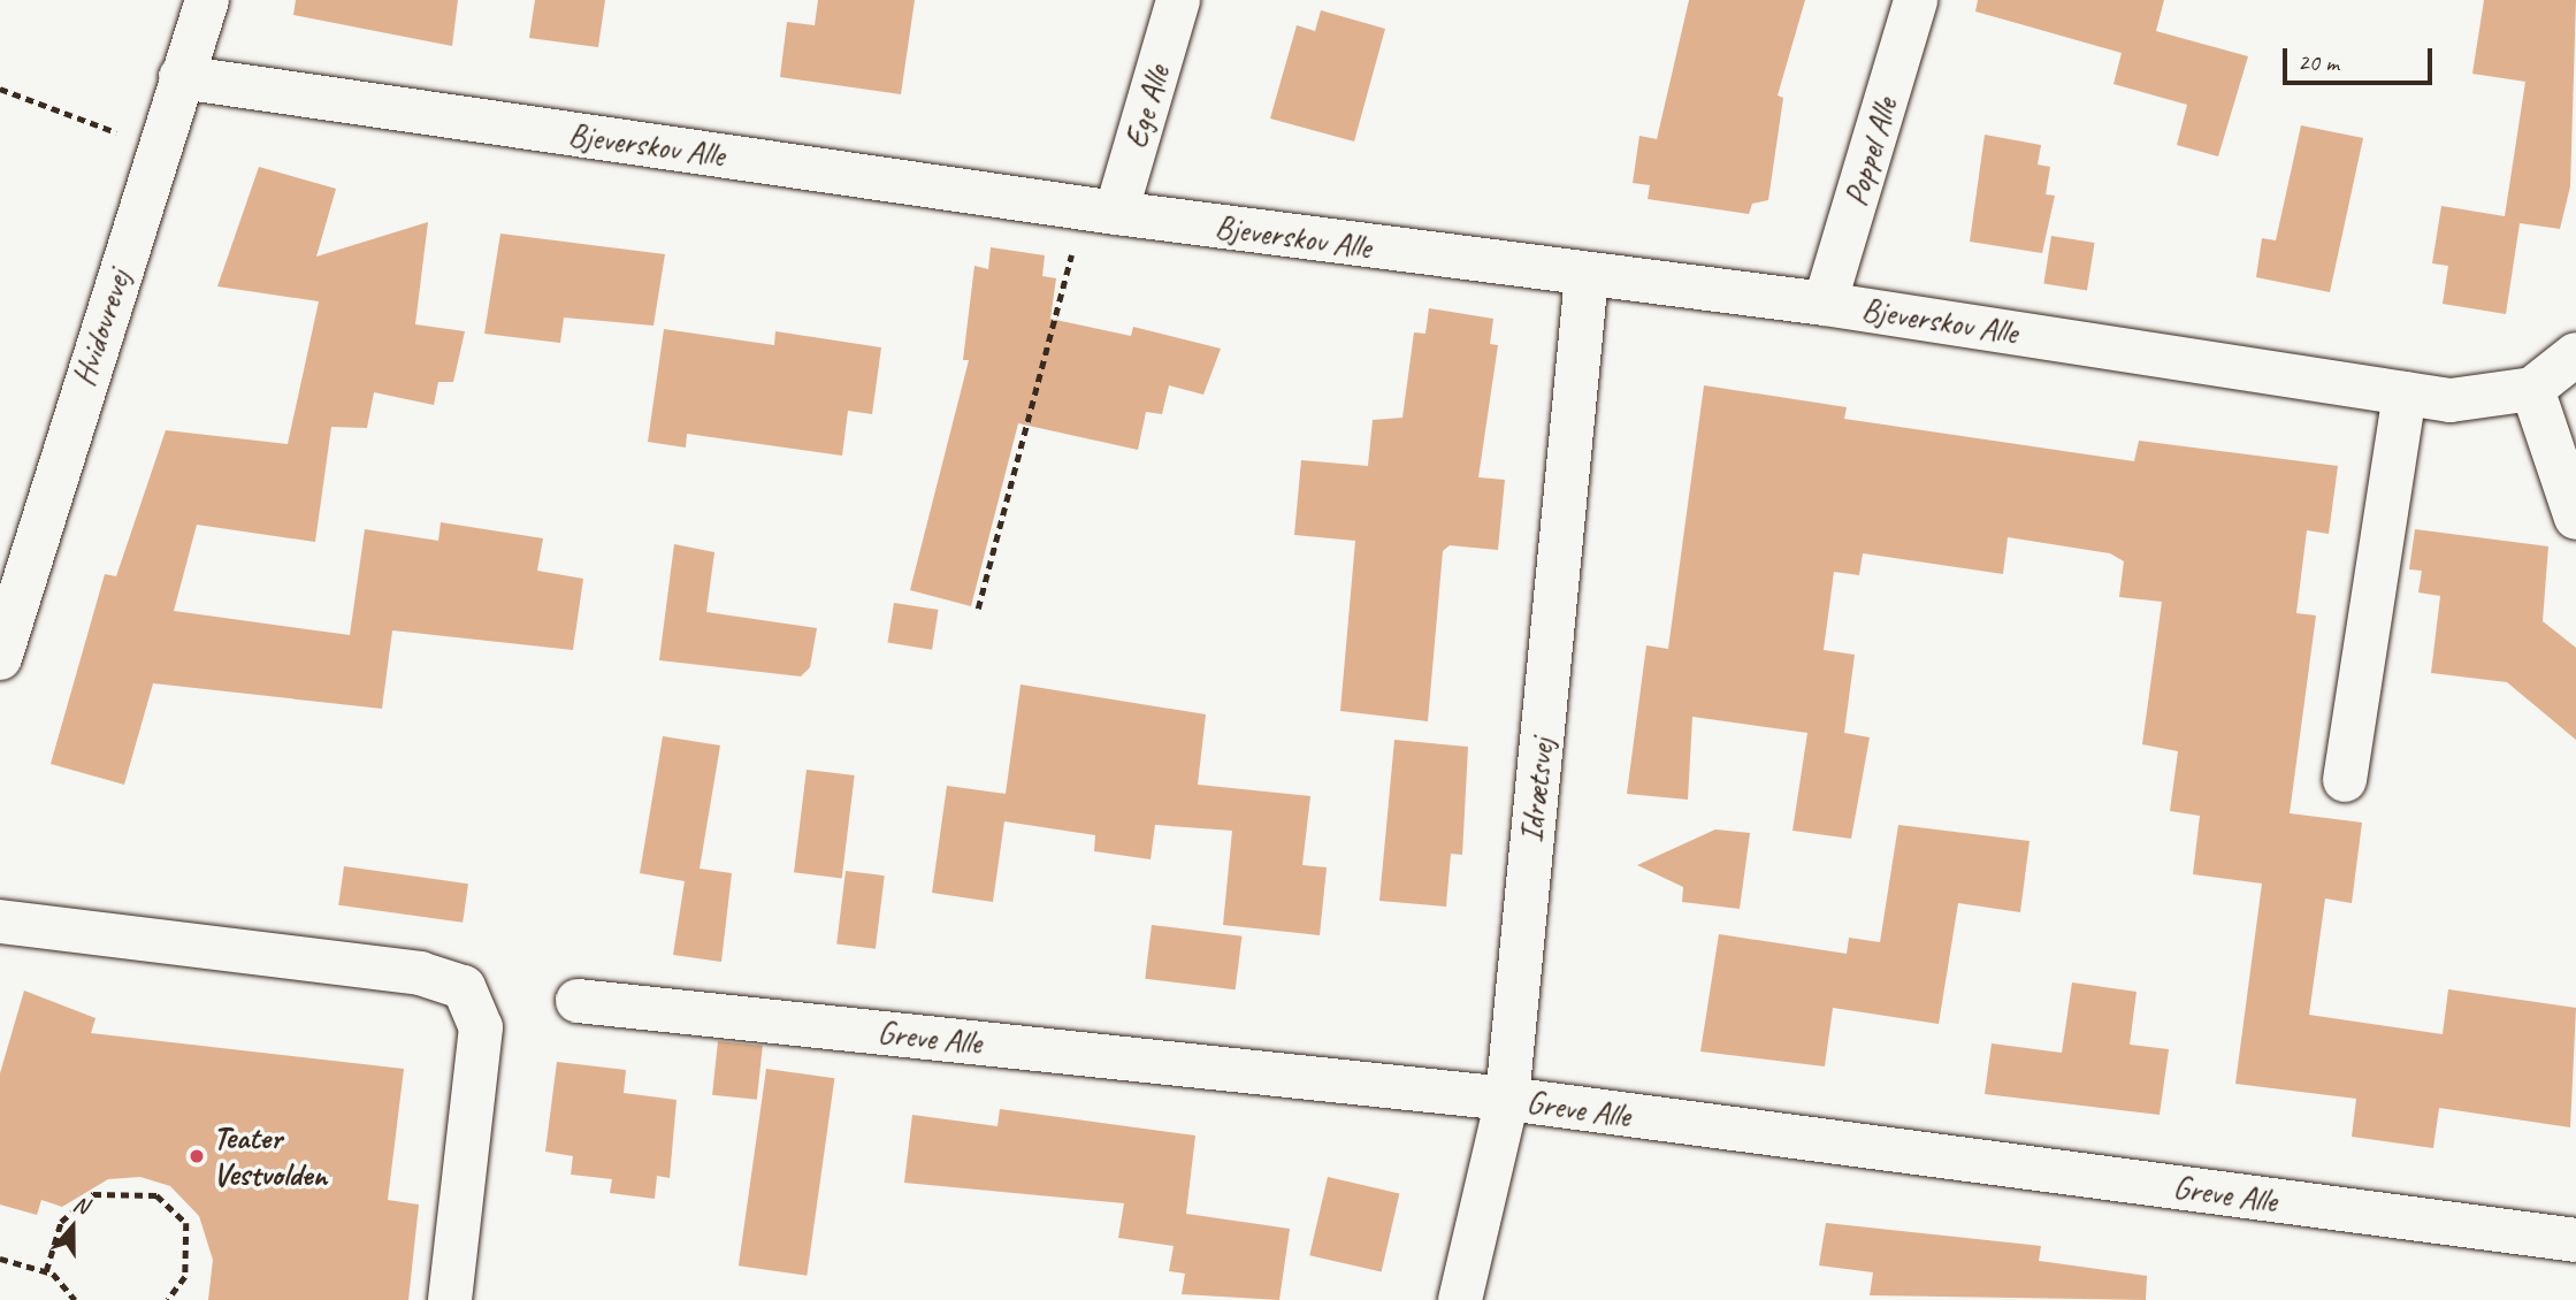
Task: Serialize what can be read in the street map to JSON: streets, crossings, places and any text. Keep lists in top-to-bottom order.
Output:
{
  "streets": {
    "street": [
      "Ege Alle",
      "Bjeverskov Alle",
      "Poppel Alle",
      "Hvidovrevej",
      "Idrætsvej",
      "Greve Alle"
    ]
  },
  "crossings": [
    ["Ege Alle", "Bjeverskov Alle"],
    ["Bjeverskov Alle", "Poppel Alle"],
    ["Bjeverskov Alle", "Hvidovrevej"],
    ["Bjeverskov Alle", "Idrætsvej"],
    ["Idrætsvej", "Greve Alle"]
  ],
  "places": ["Teater Vestvolden"],
  "scale_bar": "20 m",
  "north": "top"
}
